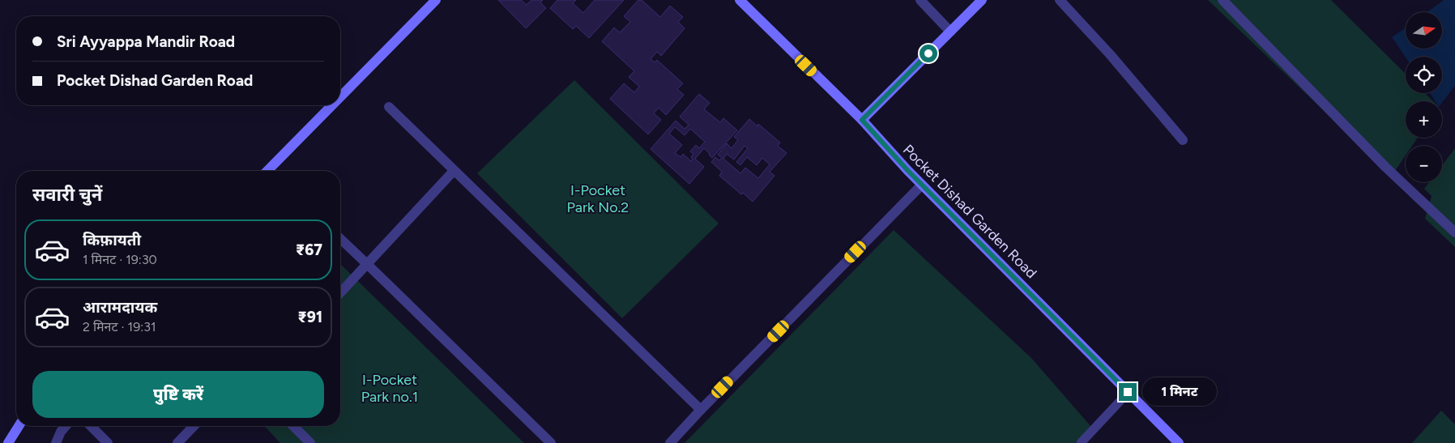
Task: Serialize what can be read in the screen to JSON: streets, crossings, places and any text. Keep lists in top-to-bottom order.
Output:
{
  "streets": {
    "street": ["Pocket Dishad Garden Road"]
  },
  "parks": ["I-Pocket Park No.2", "I-Pocket Park no.1"],
  "north": "right",
  "page": {
    "map_buttons": ["+", "−"],
    "banner": ["Sri Ayyappa Mandir Road", "Pocket Dishad Garden Road"],
    "heading": "सवारी चुनें",
    "list": [
      {
        "name": "किफ़ायती",
        "note": "1 मिनट · 19:30",
        "value": "₹67"
      },
      {
        "name": "आरामदायक",
        "note": "2 मिनट · 19:31",
        "value": "₹91"
      }
    ],
    "buttons": "पुष्टि करें",
    "bubble": "1 मिनट"
  }
}
